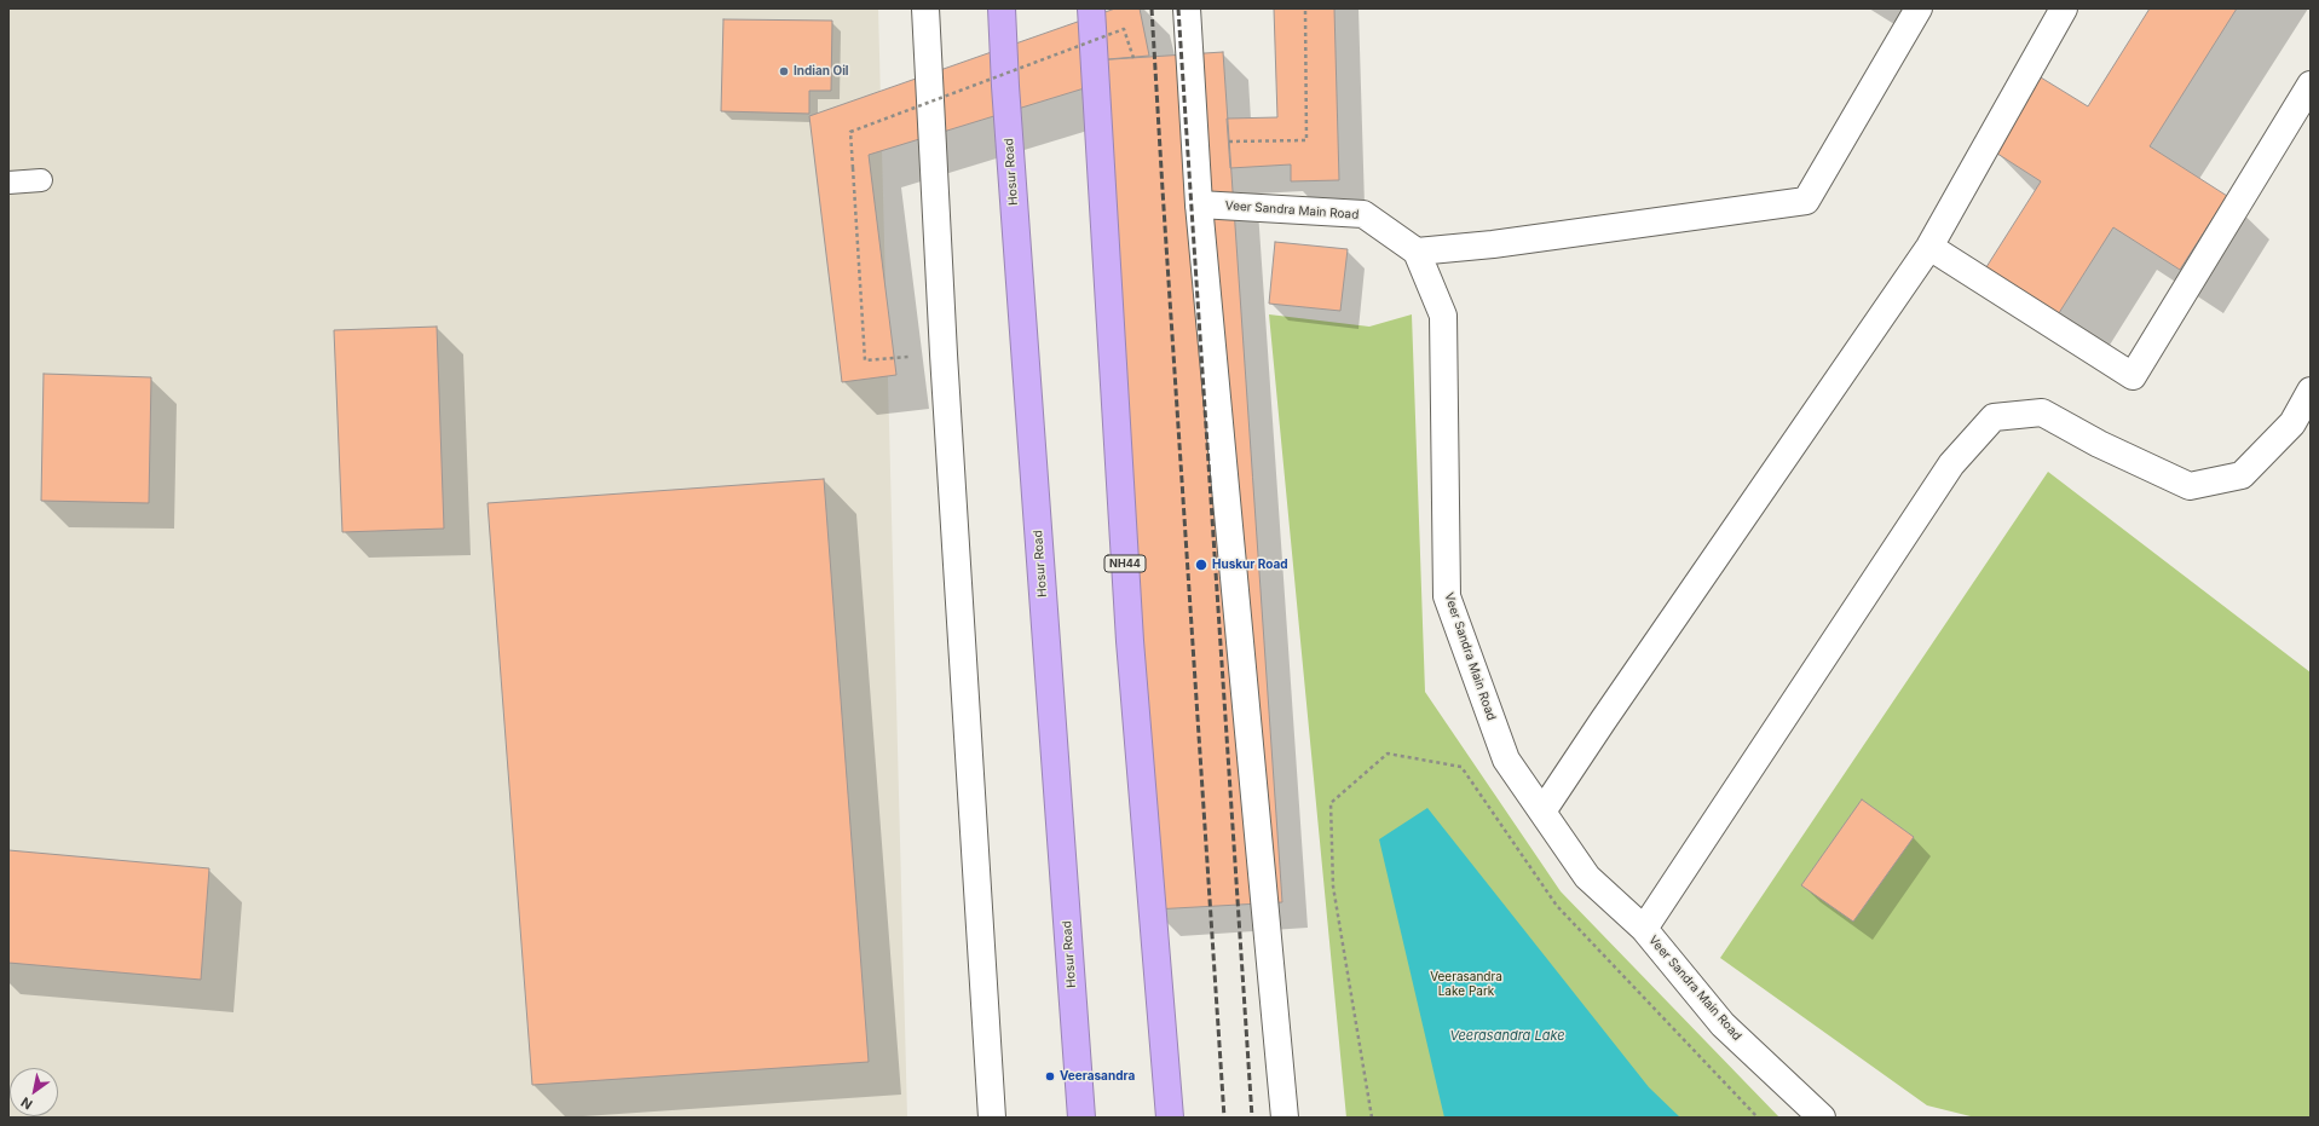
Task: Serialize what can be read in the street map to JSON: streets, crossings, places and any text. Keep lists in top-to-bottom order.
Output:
{
  "streets": {
    "highway": ["Hosur Road", "NH44"],
    "street": ["Veer Sandra Main Road"]
  },
  "water": ["Veerasandra Lake"],
  "parks": ["Veerasandra Lake Park"],
  "places": ["Indian Oil", "Huskur Road", "Veerasandra"],
  "north": "bottom left"
}
